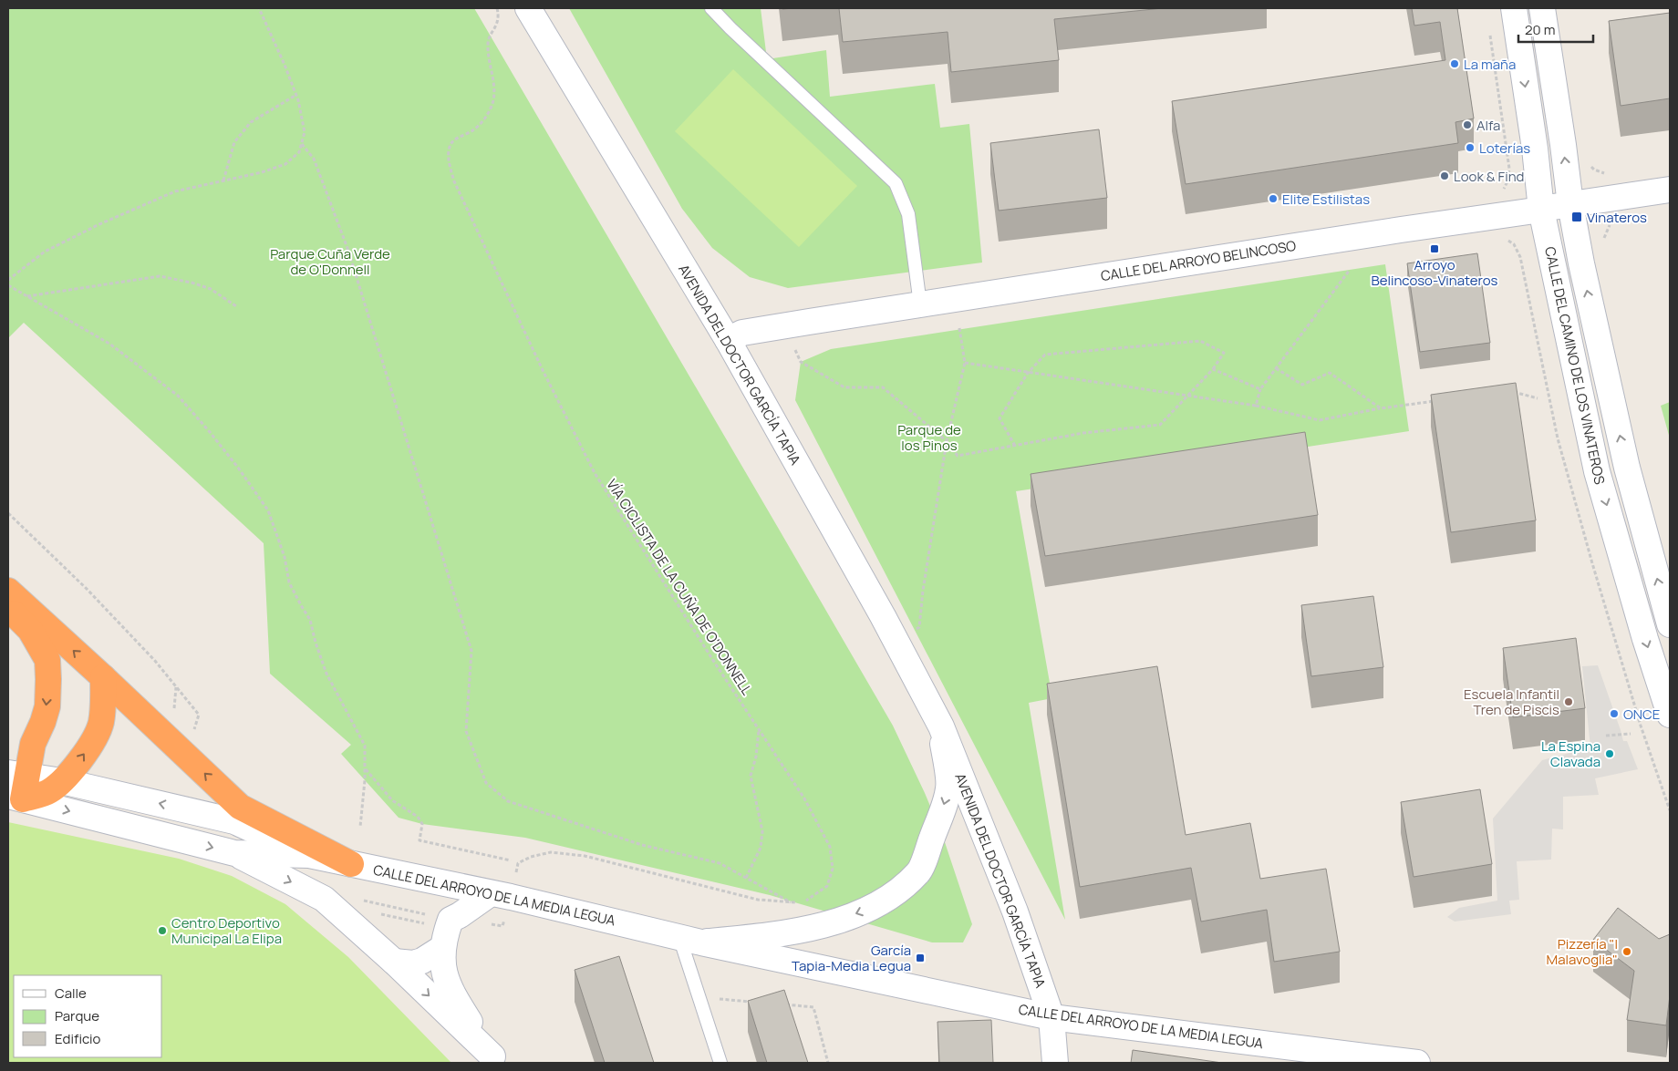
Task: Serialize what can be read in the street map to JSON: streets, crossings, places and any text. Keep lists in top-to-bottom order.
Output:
{
  "streets": {
    "street": [
      "CALLE DEL ARROYO BELINCOSO",
      "AVENIDA DEL DOCTOR GARCÍA TAPIA",
      "CALLE DEL CAMINO DE LOS VINATEROS",
      "CALLE DEL ARROYO DE LA MEDIA LEGUA"
    ],
    "path": ["VÍA CICLISTA DE LA CUÑA DE O'DONNELL"]
  },
  "crossings": [
    ["CALLE DEL ARROYO BELINCOSO", "AVENIDA DEL DOCTOR GARCÍA TAPIA"],
    ["CALLE DEL ARROYO BELINCOSO", "CALLE DEL CAMINO DE LOS VINATEROS"],
    ["AVENIDA DEL DOCTOR GARCÍA TAPIA", "CALLE DEL ARROYO DE LA MEDIA LEGUA"]
  ],
  "parks": ["Parque Cuña Verde de O'Donnell", "Parque de los Pinos"],
  "places": {
    "other": [
      "La maña",
      "Alfa",
      "Loterías",
      "Look & Find",
      "Elite Estilistas",
      "Escuela Infantil Tren de Piscis",
      "ONCE",
      "La Espina Clavada",
      "Centro Deportivo Municipal La Elipa",
      "Pizzería \"I Malavoglia\""
    ],
    "transit": ["Vinateros", "Arroyo Belincoso-Vinateros", "García Tapia-Media Legua"]
  },
  "legend": ["Calle", "Parque", "Edificio"],
  "scale_bar": "20 m"
}
